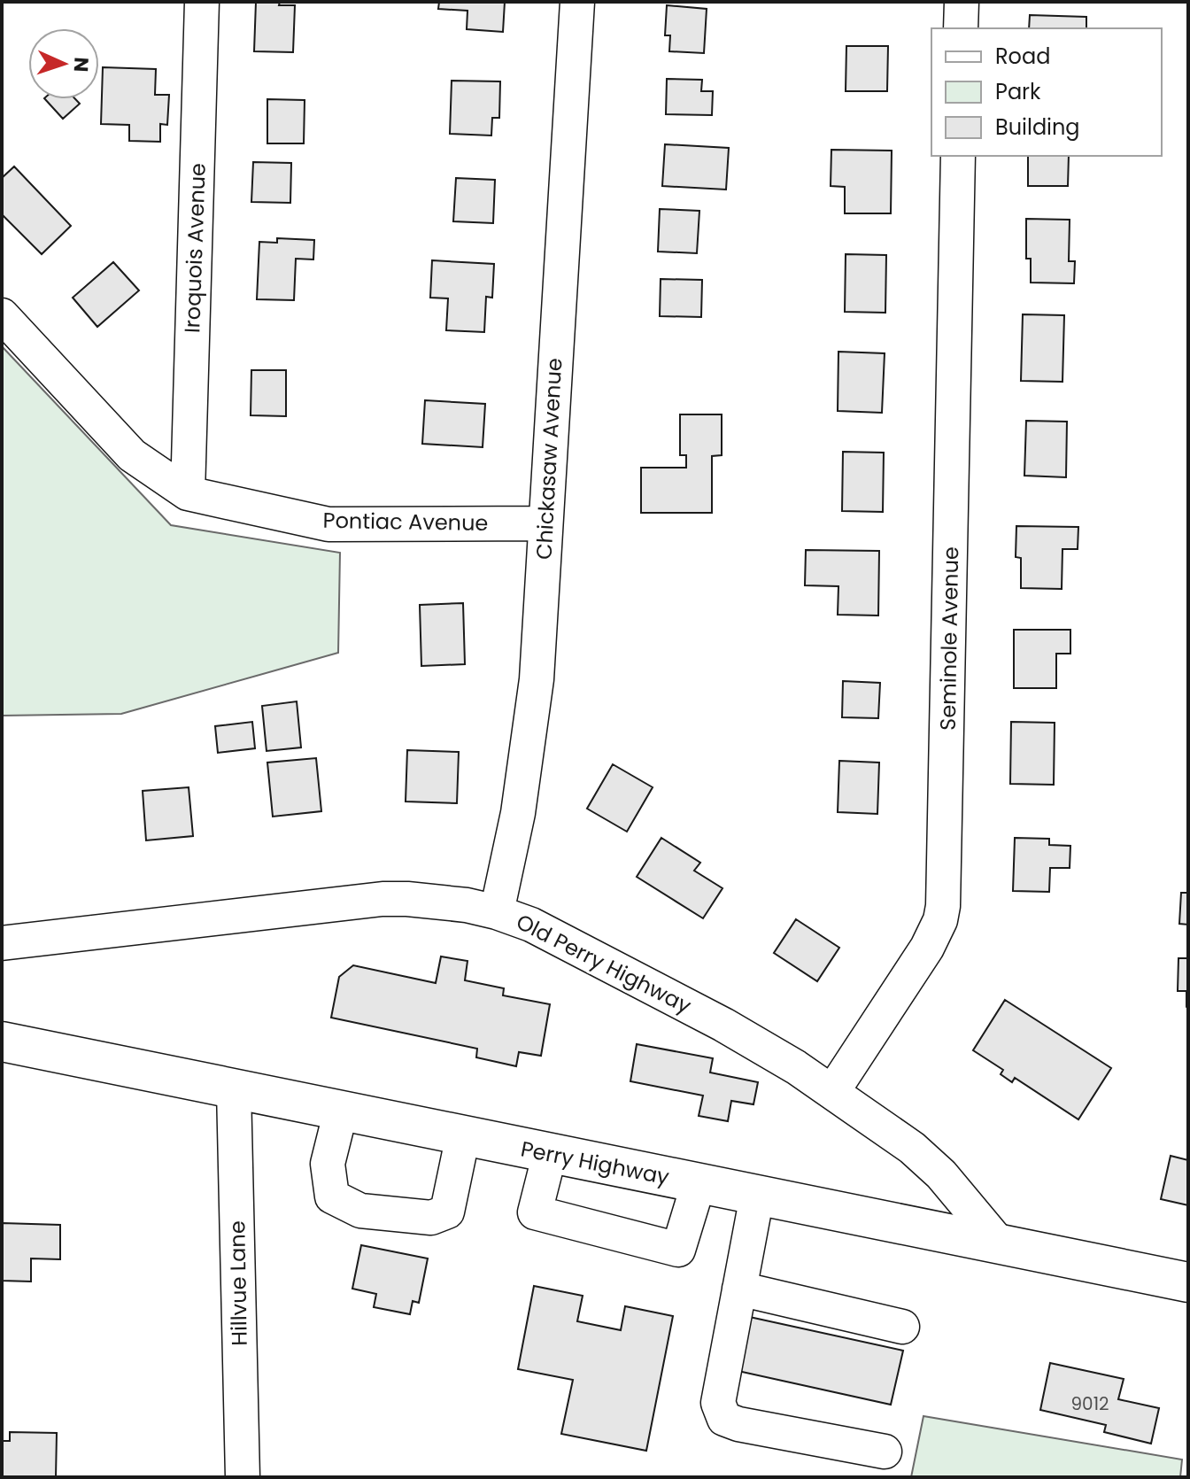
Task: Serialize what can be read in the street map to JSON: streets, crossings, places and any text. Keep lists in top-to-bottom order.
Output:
{
  "streets": {
    "main road": ["Perry Highway"],
    "street": [
      "Iroquois Avenue",
      "Chickasaw Avenue",
      "Pontiac Avenue",
      "Seminole Avenue",
      "Old Perry Highway",
      "Hillvue Lane"
    ]
  },
  "crossings": [
    ["Iroquois Avenue", "Pontiac Avenue"],
    ["Chickasaw Avenue", "Pontiac Avenue"],
    ["Chickasaw Avenue", "Old Perry Highway"],
    ["Seminole Avenue", "Old Perry Highway"],
    ["Old Perry Highway", "Perry Highway"],
    ["Perry Highway", "Hillvue Lane"]
  ],
  "house_numbers": ["9012"],
  "legend": ["Road", "Park", "Building"],
  "north": "right"
}
